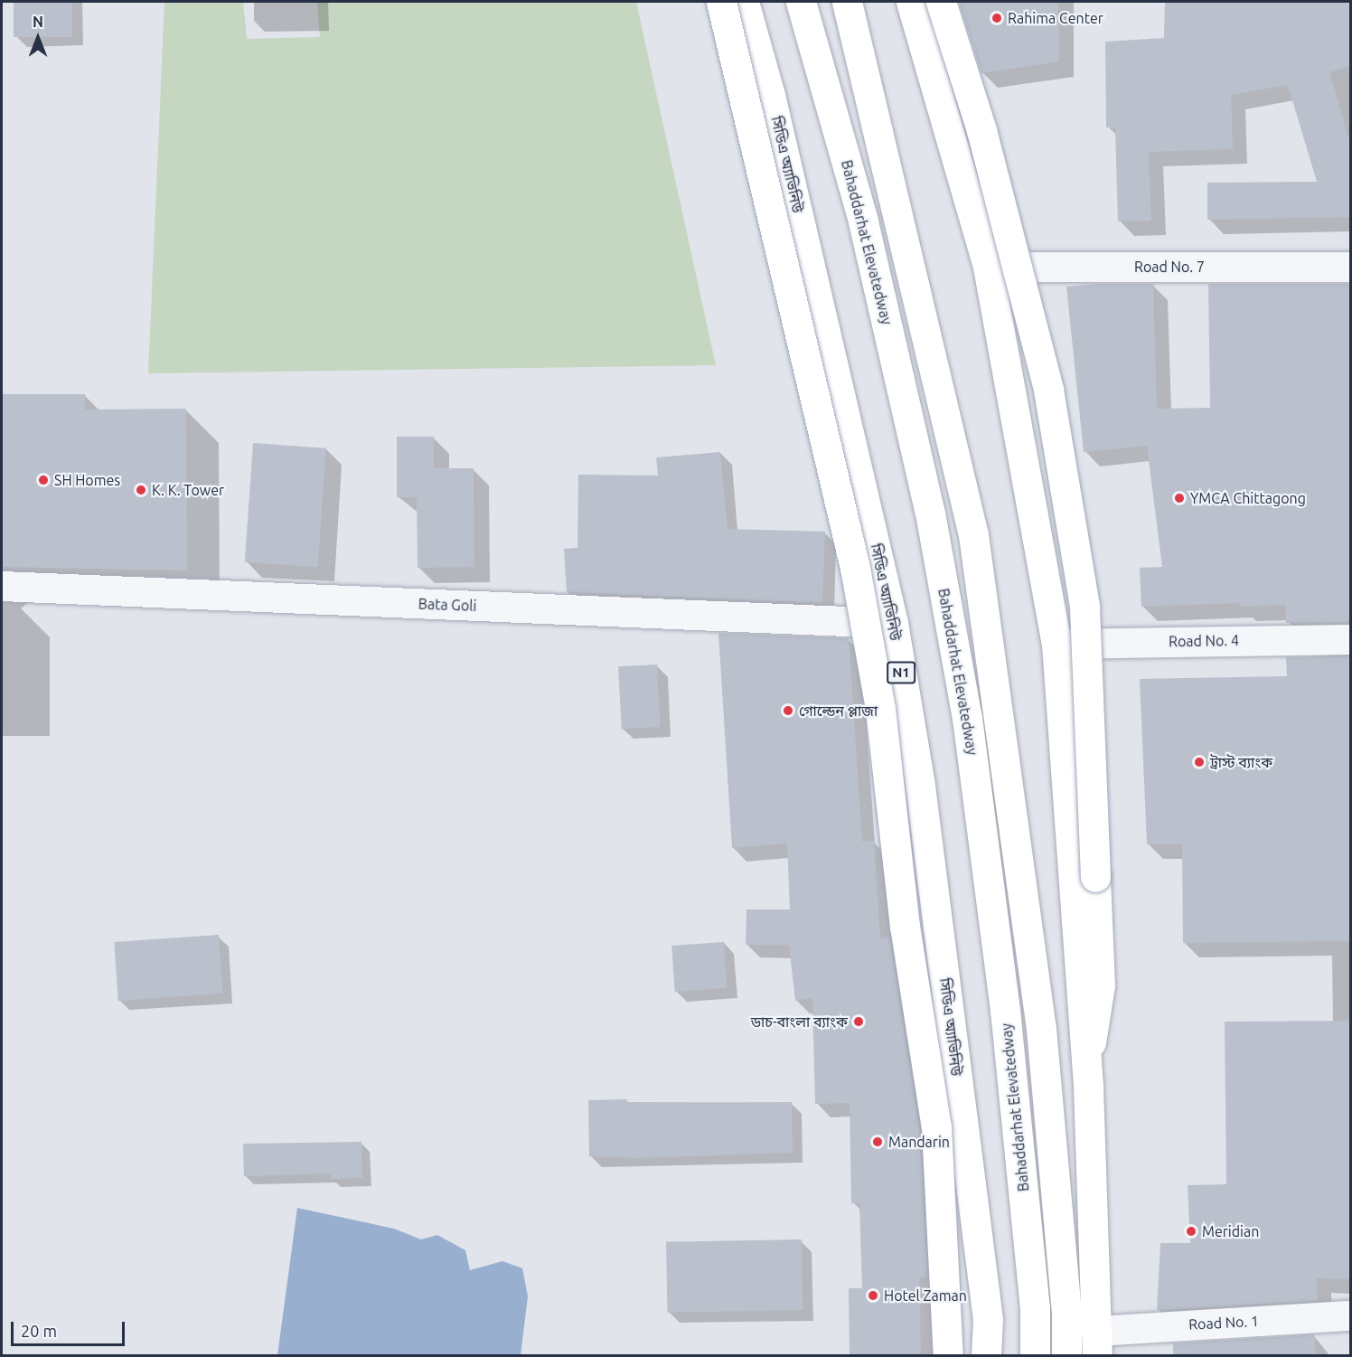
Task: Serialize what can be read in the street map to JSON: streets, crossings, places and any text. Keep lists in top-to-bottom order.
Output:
{
  "streets": {
    "main road": ["সিডিএ অ্যাভিনিউ", "Bahaddarhat Elevatedway", "N1"],
    "street": [
      "Road No. 7",
      "Bata Goli",
      "Road No. 4",
      "Road No. 1"
    ]
  },
  "crossings": [
    ["সিডিএ অ্যাভিনিউ", "Bata Goli"]
  ],
  "places": [
    "Rahima Center",
    "SH Homes",
    "K. K. Tower",
    "YMCA Chittagong",
    "গোল্ডেন প্লাজা",
    "ট্রাস্ট ব্যাংক",
    "ডাচ-বাংলা ব্যাংক",
    "Mandarin",
    "Meridian",
    "Hotel Zaman"
  ],
  "scale_bar": "20 m",
  "north": "top"
}
